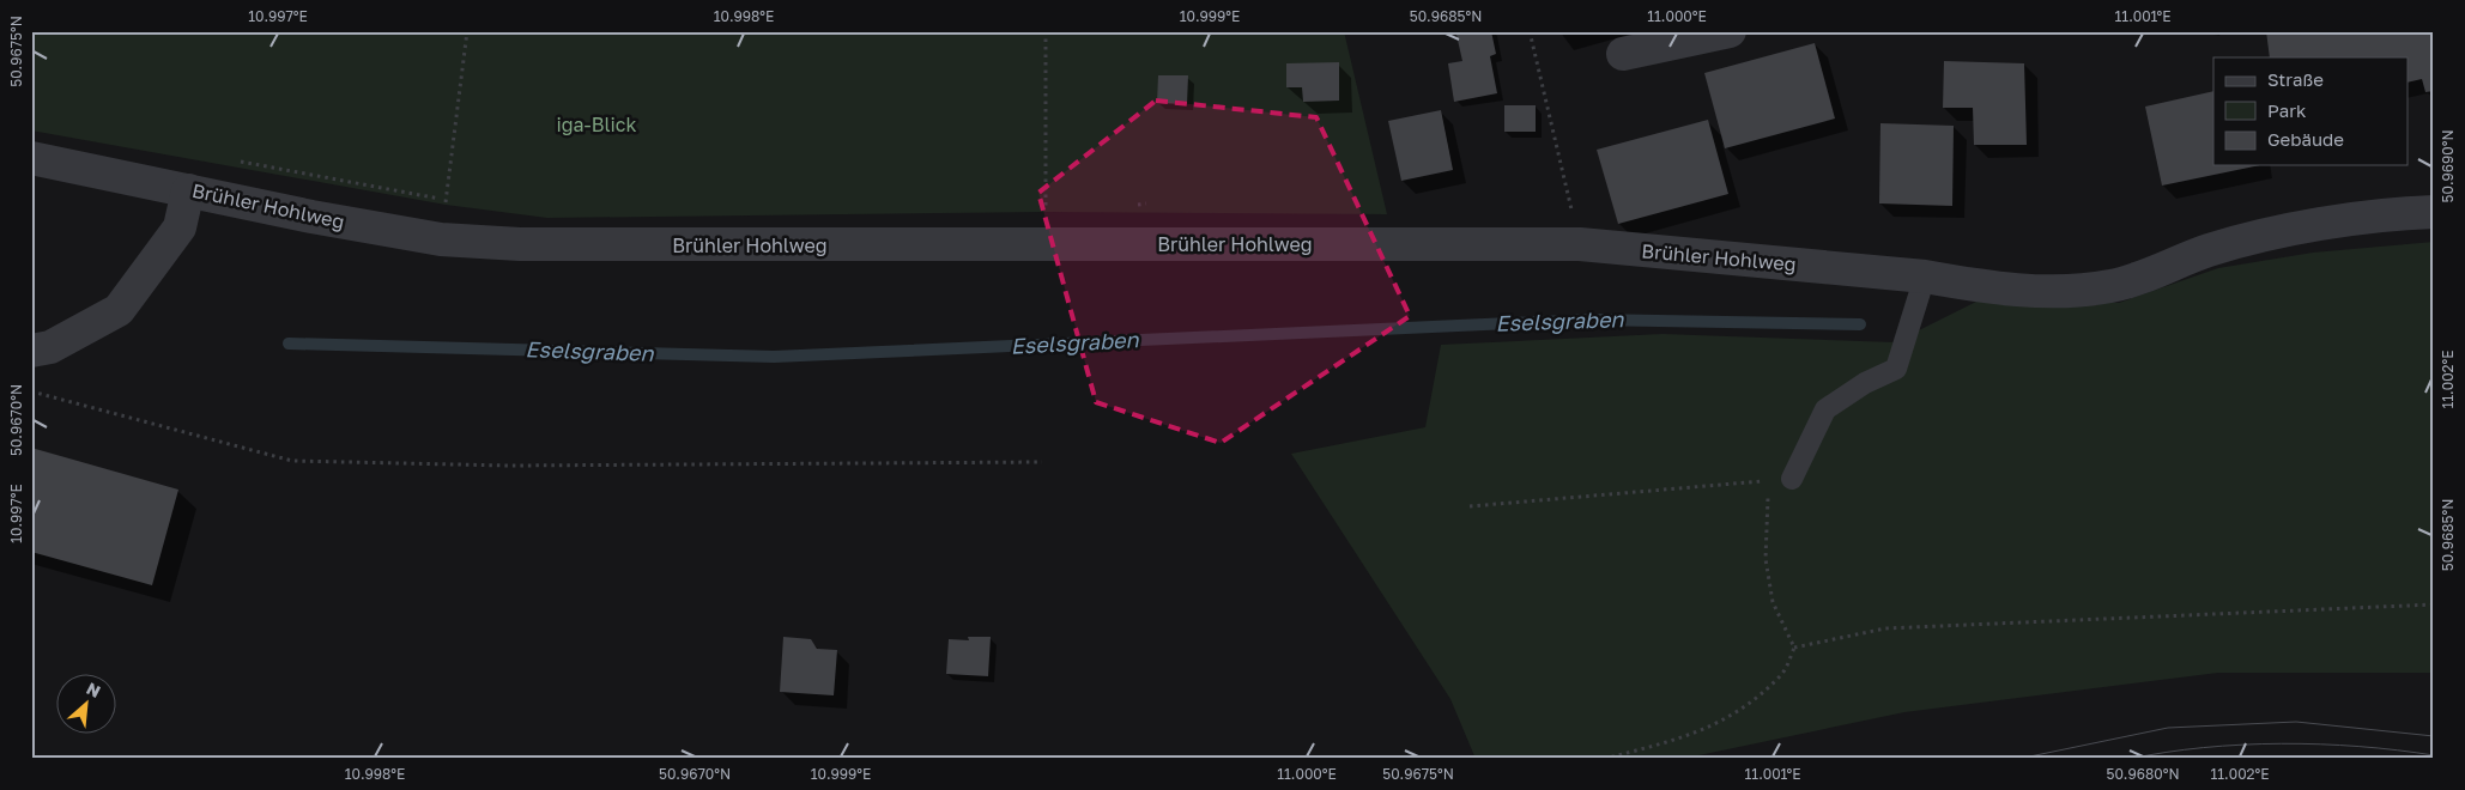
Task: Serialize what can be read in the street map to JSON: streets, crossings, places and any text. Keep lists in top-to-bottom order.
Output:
{
  "streets": {
    "street": ["Brühler Hohlweg"]
  },
  "water": ["Eselsgraben"],
  "parks": ["iga-Blick"],
  "legend": ["Straße", "Park", "Gebäude"],
  "north": "top right",
  "coordinates": [
    "10.997°E",
    "10.998°E",
    "10.999°E",
    "50.9685°N",
    "11.000°E",
    "11.001°E",
    "50.9675°N",
    "50.9690°N",
    "11.002°E",
    "50.9670°N",
    "50.9680°N"
  ]
}
